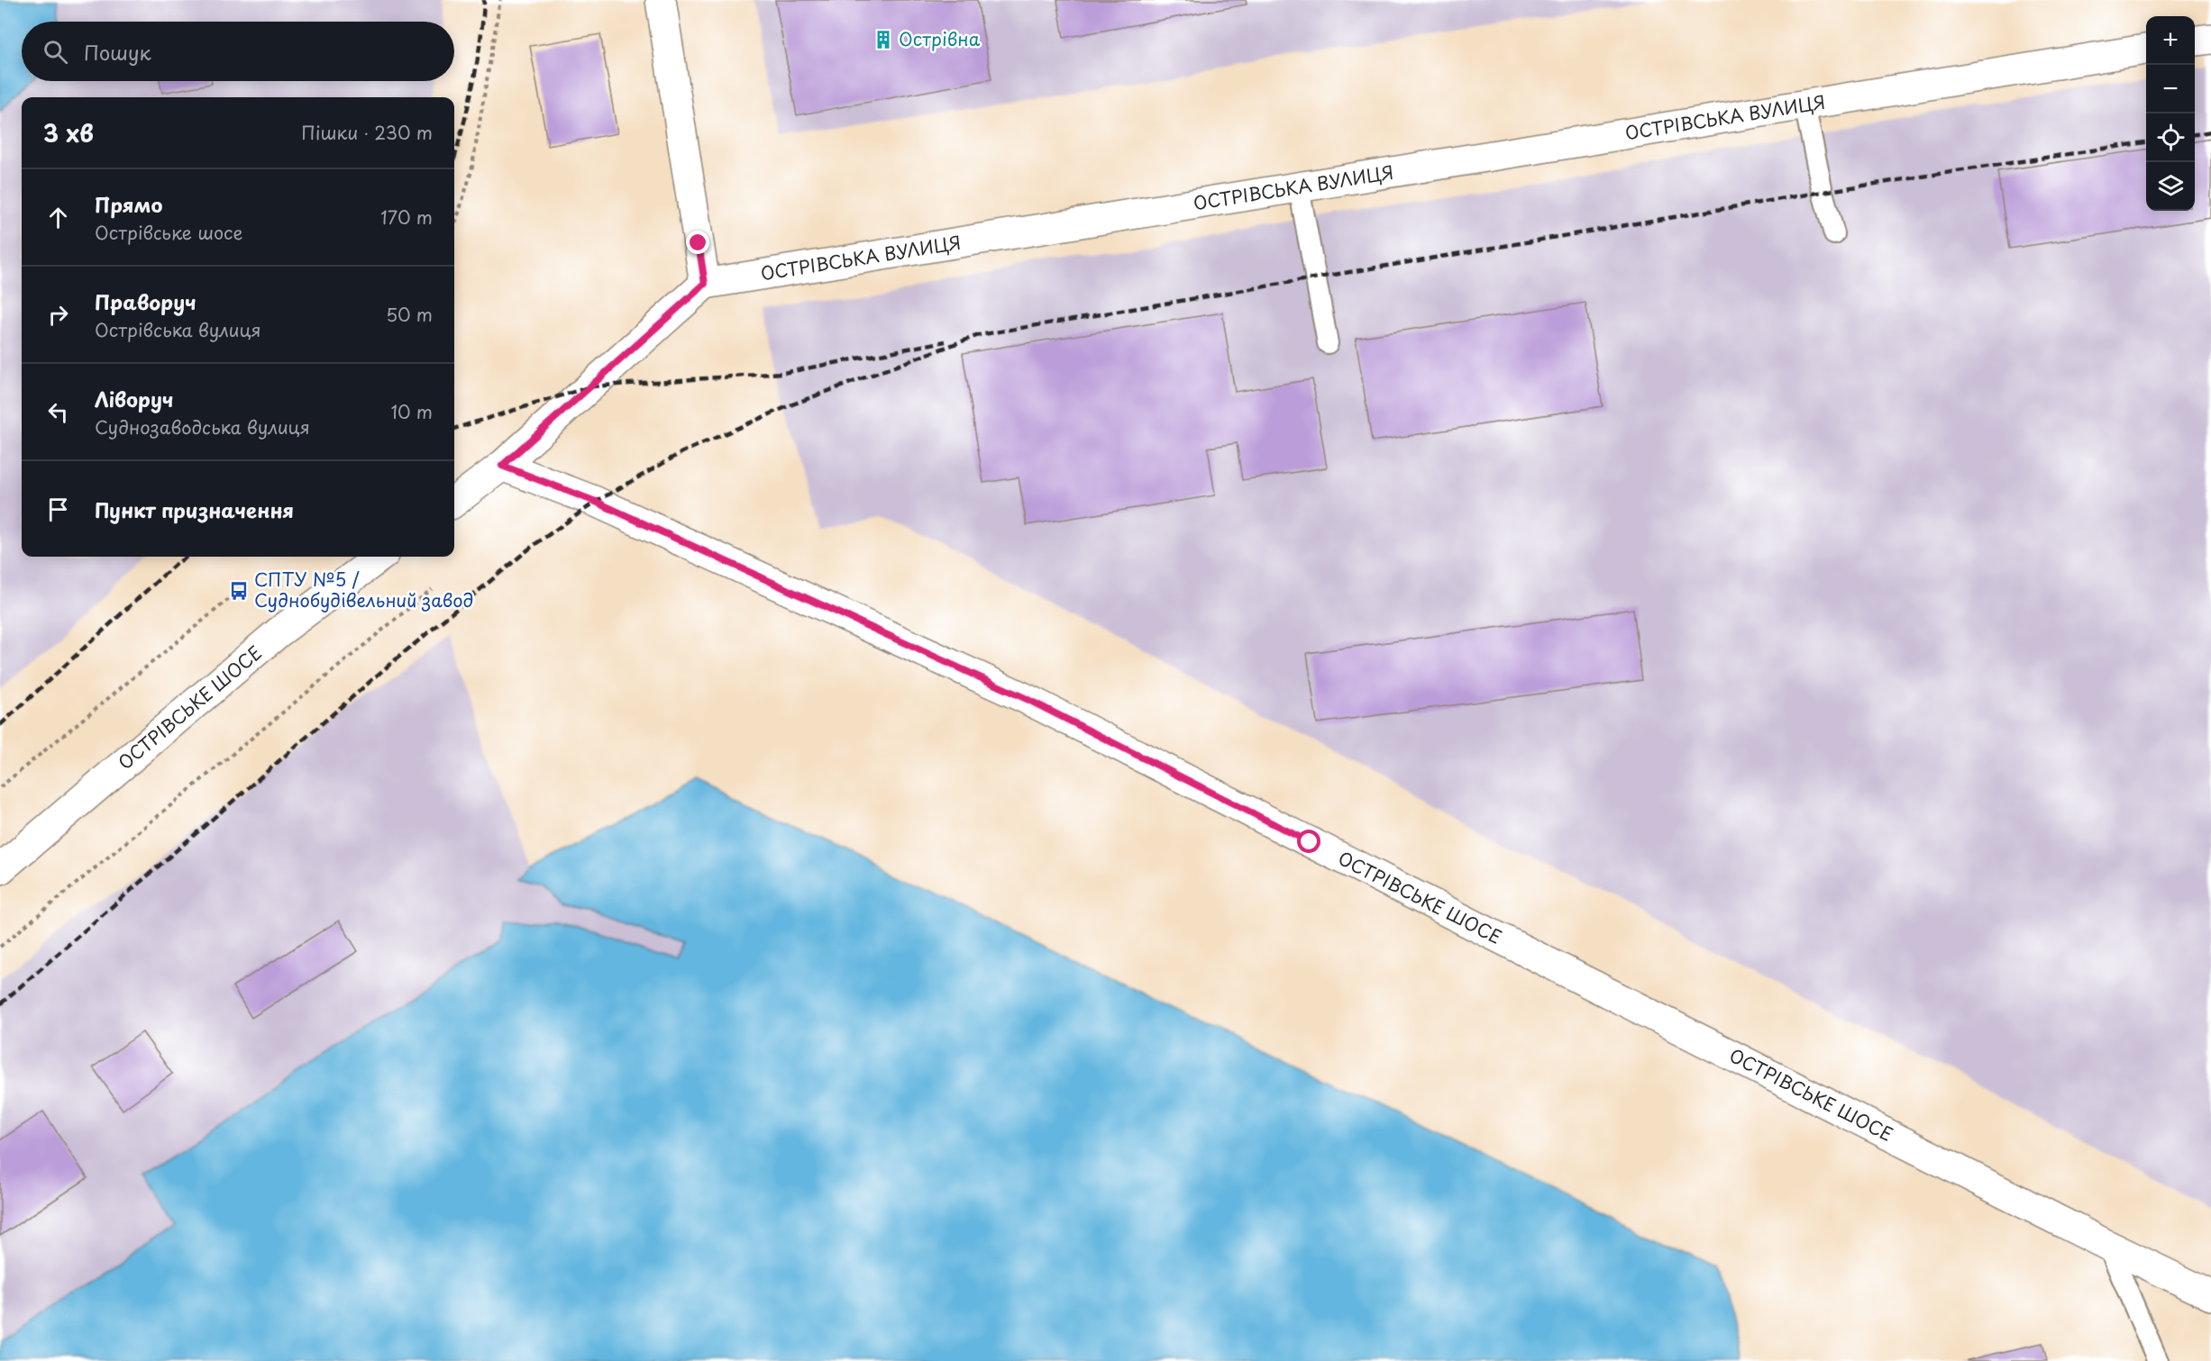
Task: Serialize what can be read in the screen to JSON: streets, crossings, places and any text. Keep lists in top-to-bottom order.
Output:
{
  "streets": {
    "street": ["ОСТРІВСЬКА ВУЛИЦЯ", "ОСТРІВСЬКЕ ШОСЕ"]
  },
  "places": {
    "building": ["Острівна"],
    "bus stop": ["СПТУ №5 / Суднобудівельний завод"]
  },
  "page": {
    "map_buttons": ["+", "−"],
    "search": "Пошук",
    "heading": ["3 хв", "Пішки · 230 m"],
    "list": [
      ["Прямо", "Острівське шосе", "170 m"],
      ["Праворуч", "Острівська вулиця", "50 m"],
      ["Ліворуч", "Суднозаводська вулиця", "10 m"],
      "Пункт призначення"
    ]
  }
}
